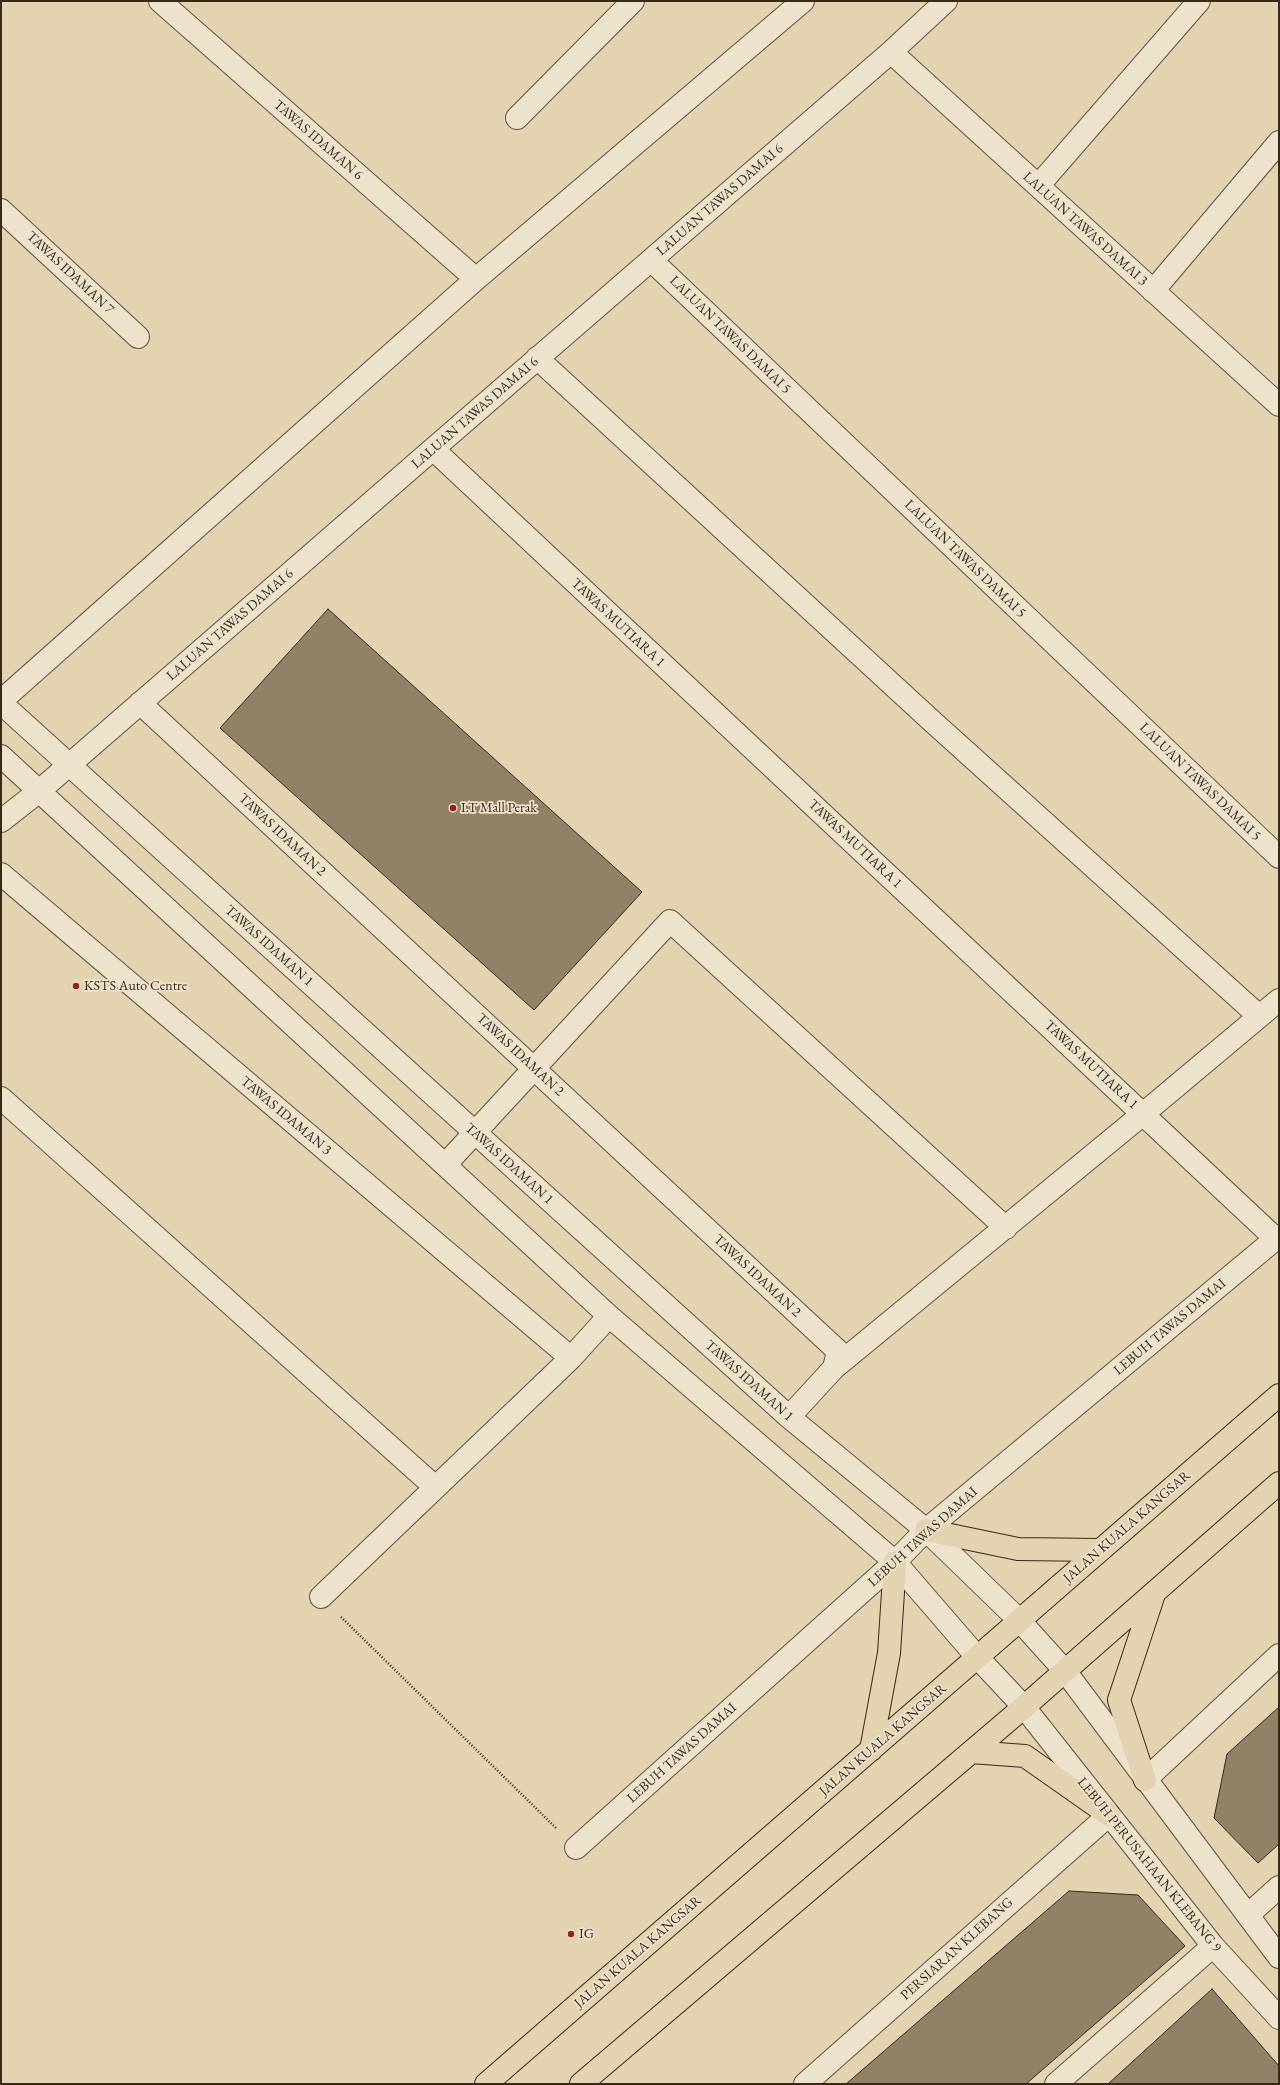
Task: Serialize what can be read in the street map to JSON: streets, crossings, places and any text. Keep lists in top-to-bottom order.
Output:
{
  "streets": {
    "highway": ["JALAN KUALA KANGSAR"],
    "street": [
      "TAWAS IDAMAN 6",
      "LALUAN TAWAS DAMAI 6",
      "LALUAN TAWAS DAMAI 3",
      "TAWAS IDAMAN 7",
      "LALUAN TAWAS DAMAI 5",
      "TAWAS MUTIARA 1",
      "TAWAS IDAMAN 2",
      "TAWAS IDAMAN 1",
      "TAWAS IDAMAN 3",
      "LEBUH TAWAS DAMAI",
      "LEBUH PERUSAHAAN KLEBANG 9",
      "PERSIARAN KLEBANG"
    ]
  },
  "crossings": [
    ["LALUAN TAWAS DAMAI 6", "LALUAN TAWAS DAMAI 3"],
    ["LALUAN TAWAS DAMAI 6", "LALUAN TAWAS DAMAI 5"],
    ["LALUAN TAWAS DAMAI 6", "TAWAS MUTIARA 1"],
    ["LALUAN TAWAS DAMAI 6", "TAWAS IDAMAN 2"],
    ["LALUAN TAWAS DAMAI 6", "TAWAS IDAMAN 1"],
    ["TAWAS MUTIARA 1", "LEBUH TAWAS DAMAI"],
    ["TAWAS IDAMAN 1", "LEBUH TAWAS DAMAI"],
    ["TAWAS IDAMAN 1", "JALAN KUALA KANGSAR"],
    ["JALAN KUALA KANGSAR", "LEBUH PERUSAHAAN KLEBANG 9"],
    ["LEBUH PERUSAHAAN KLEBANG 9", "PERSIARAN KLEBANG"]
  ],
  "places": ["I.T Mall Perak", "KSTS Auto Centre", "IG"]
}
